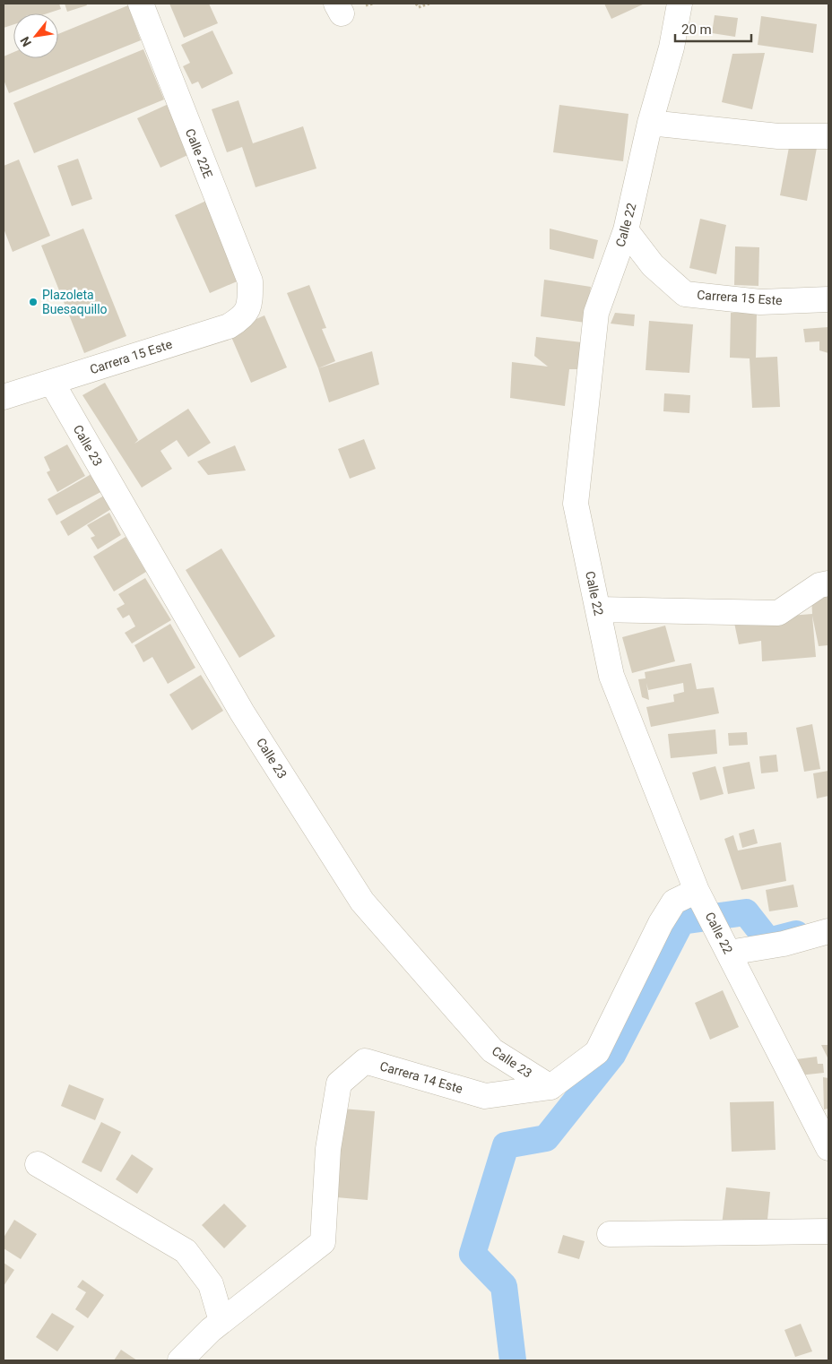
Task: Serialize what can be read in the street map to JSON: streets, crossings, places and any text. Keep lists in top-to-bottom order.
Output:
{
  "streets": {
    "street": [
      "Calle 22E",
      "Calle 22",
      "Carrera 15 Este",
      "Calle 23",
      "Carrera 14 Este"
    ]
  },
  "crossings": [
    ["Calle 22E", "Carrera 15 Este"],
    ["Calle 22", "Carrera 15 Este"],
    ["Calle 22", "Carrera 14 Este"],
    ["Carrera 15 Este", "Calle 23"],
    ["Calle 23", "Carrera 14 Este"]
  ],
  "places": ["Plazoleta Buesaquillo"],
  "scale_bar": "20 m",
  "north": "bottom left"
}
